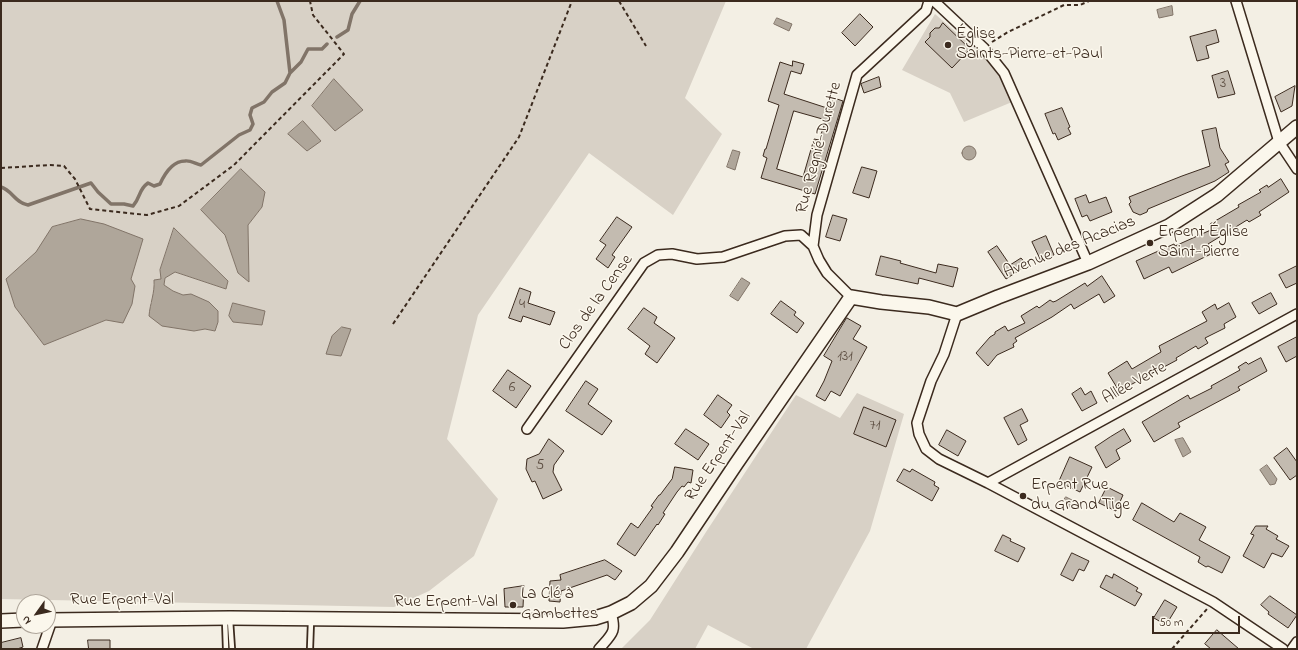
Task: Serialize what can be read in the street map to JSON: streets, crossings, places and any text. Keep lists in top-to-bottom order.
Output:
{
  "streets": {
    "street": [
      "Rue Regnié-Durette",
      "Avenue des Acacias",
      "Clos de la Cense",
      "Allée Verte",
      "Rue Erpent-Val"
    ]
  },
  "crossings": [
    ["Rue Regnié-Durette", "Clos de la Cense"]
  ],
  "places": [
    "Église Saints-Pierre-et-Paul",
    "Erpent Église Saint-Pierre",
    "Erpent Rue du Grand Tige",
    "La Clé à Gambettes"
  ],
  "house_numbers": [
    "3",
    "4",
    "131",
    "6",
    "71",
    "5"
  ],
  "scale_bar": "50 m",
  "north": "bottom left"
}
